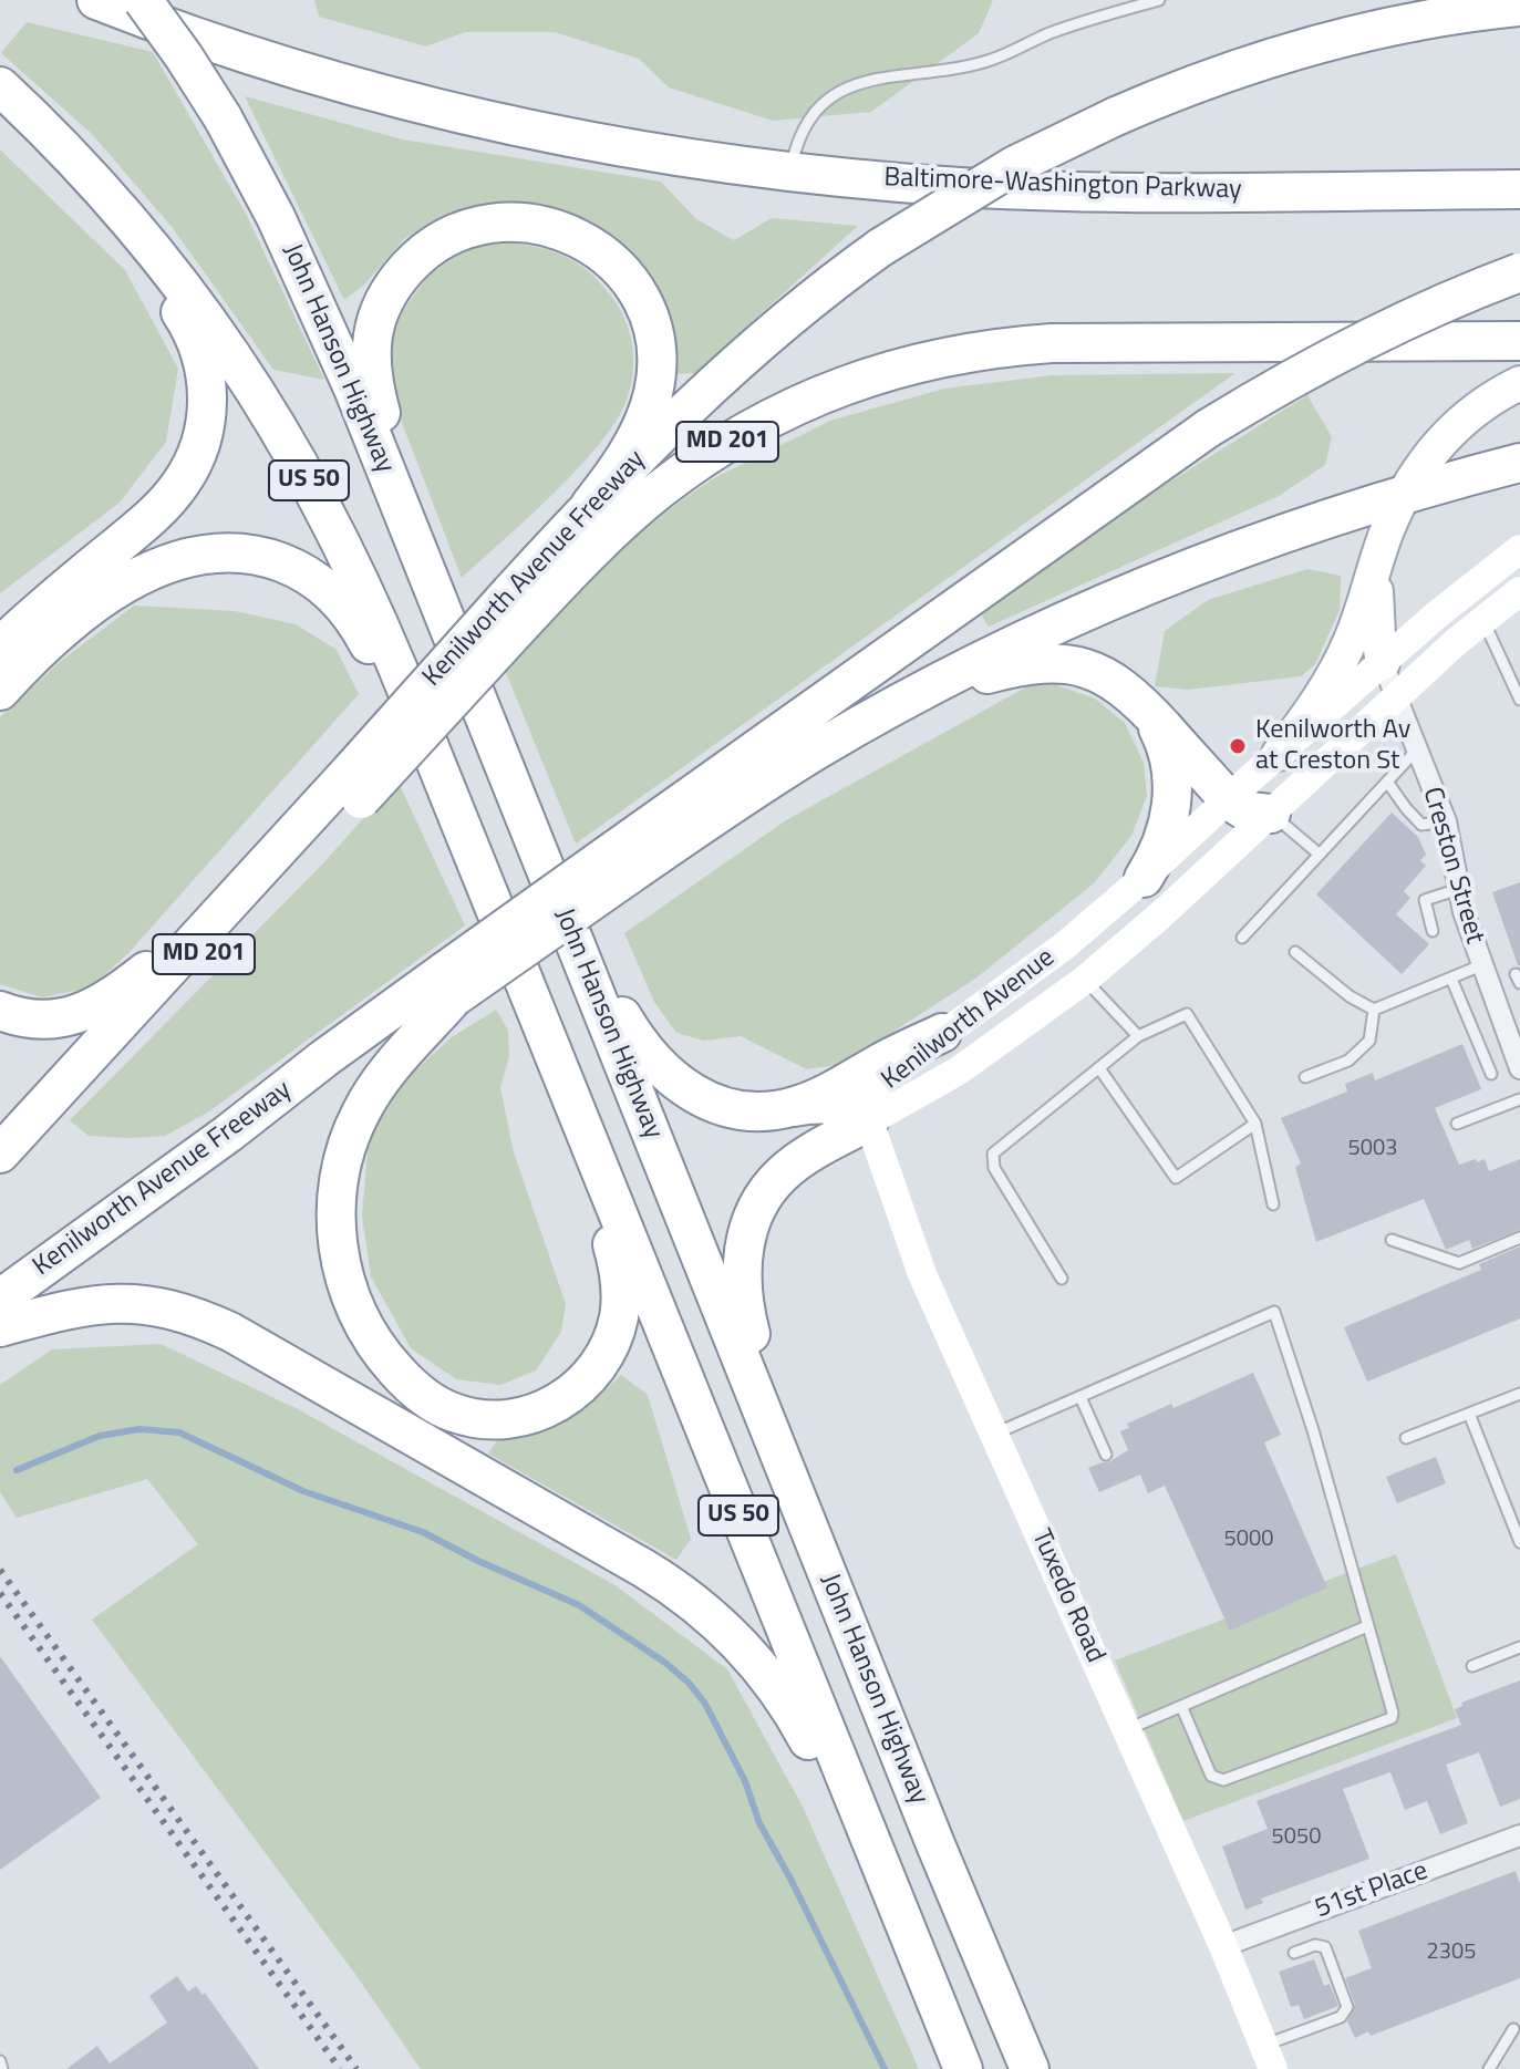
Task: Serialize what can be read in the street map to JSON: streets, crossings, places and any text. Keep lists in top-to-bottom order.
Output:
{
  "streets": {
    "highway": [
      "Baltimore-Washington Parkway",
      "John Hanson Highway",
      "MD 201",
      "US 50",
      "Kenilworth Avenue Freeway"
    ],
    "main road": ["Kenilworth Avenue", "Tuxedo Road"],
    "street": ["Creston Street", "51st Place"]
  },
  "crossings": [
    ["MD 201", "Kenilworth Avenue Freeway"],
    ["Creston Street", "Kenilworth Avenue"],
    ["Kenilworth Avenue", "Tuxedo Road"],
    ["Tuxedo Road", "51st Place"]
  ],
  "places": ["Kenilworth Av at Creston St"],
  "house_numbers": [
    "5003",
    "5000",
    "5050",
    "2305"
  ]
}
